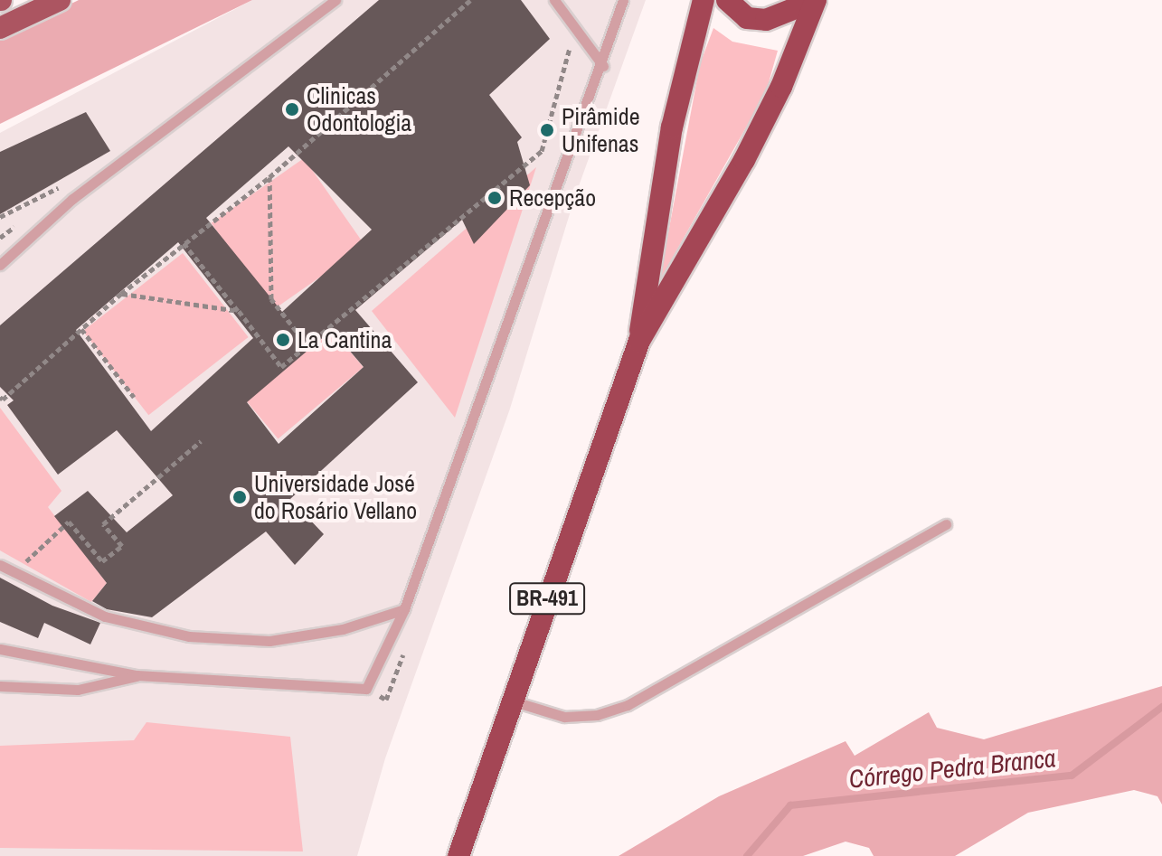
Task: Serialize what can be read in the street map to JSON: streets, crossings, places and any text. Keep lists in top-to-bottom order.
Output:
{
  "streets": {
    "highway": ["BR-491"]
  },
  "water": ["Córrego Pedra Branca"],
  "places": [
    "Clinicas Odontologia",
    "Pirâmide Unifenas",
    "Recepção",
    "La Cantina",
    "Universidade José do Rosário Vellano"
  ]
}
